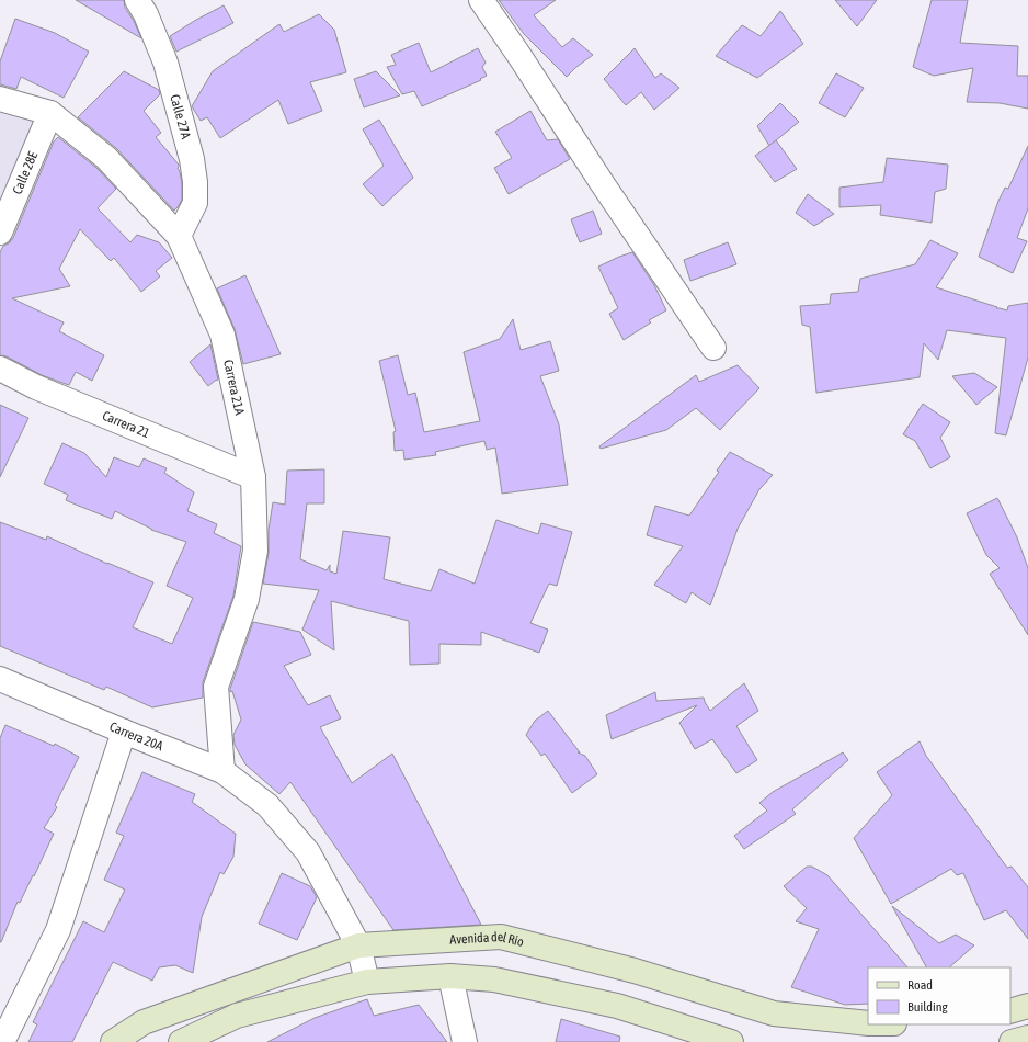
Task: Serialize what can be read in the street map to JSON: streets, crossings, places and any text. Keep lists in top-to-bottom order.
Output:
{
  "streets": {
    "main road": ["Avenida del Río"],
    "street": [
      "Calle 27A",
      "Calle 28E",
      "Carrera 21A",
      "Carrera 21",
      "Carrera 20A"
    ]
  },
  "crossings": [
    ["Calle 27A", "Carrera 21A"],
    ["Calle 28E", "Carrera 21A"],
    ["Carrera 21A", "Carrera 21"],
    ["Carrera 21A", "Carrera 20A"],
    ["Carrera 20A", "Avenida del Río"]
  ],
  "legend": ["Road", "Building"]
}
